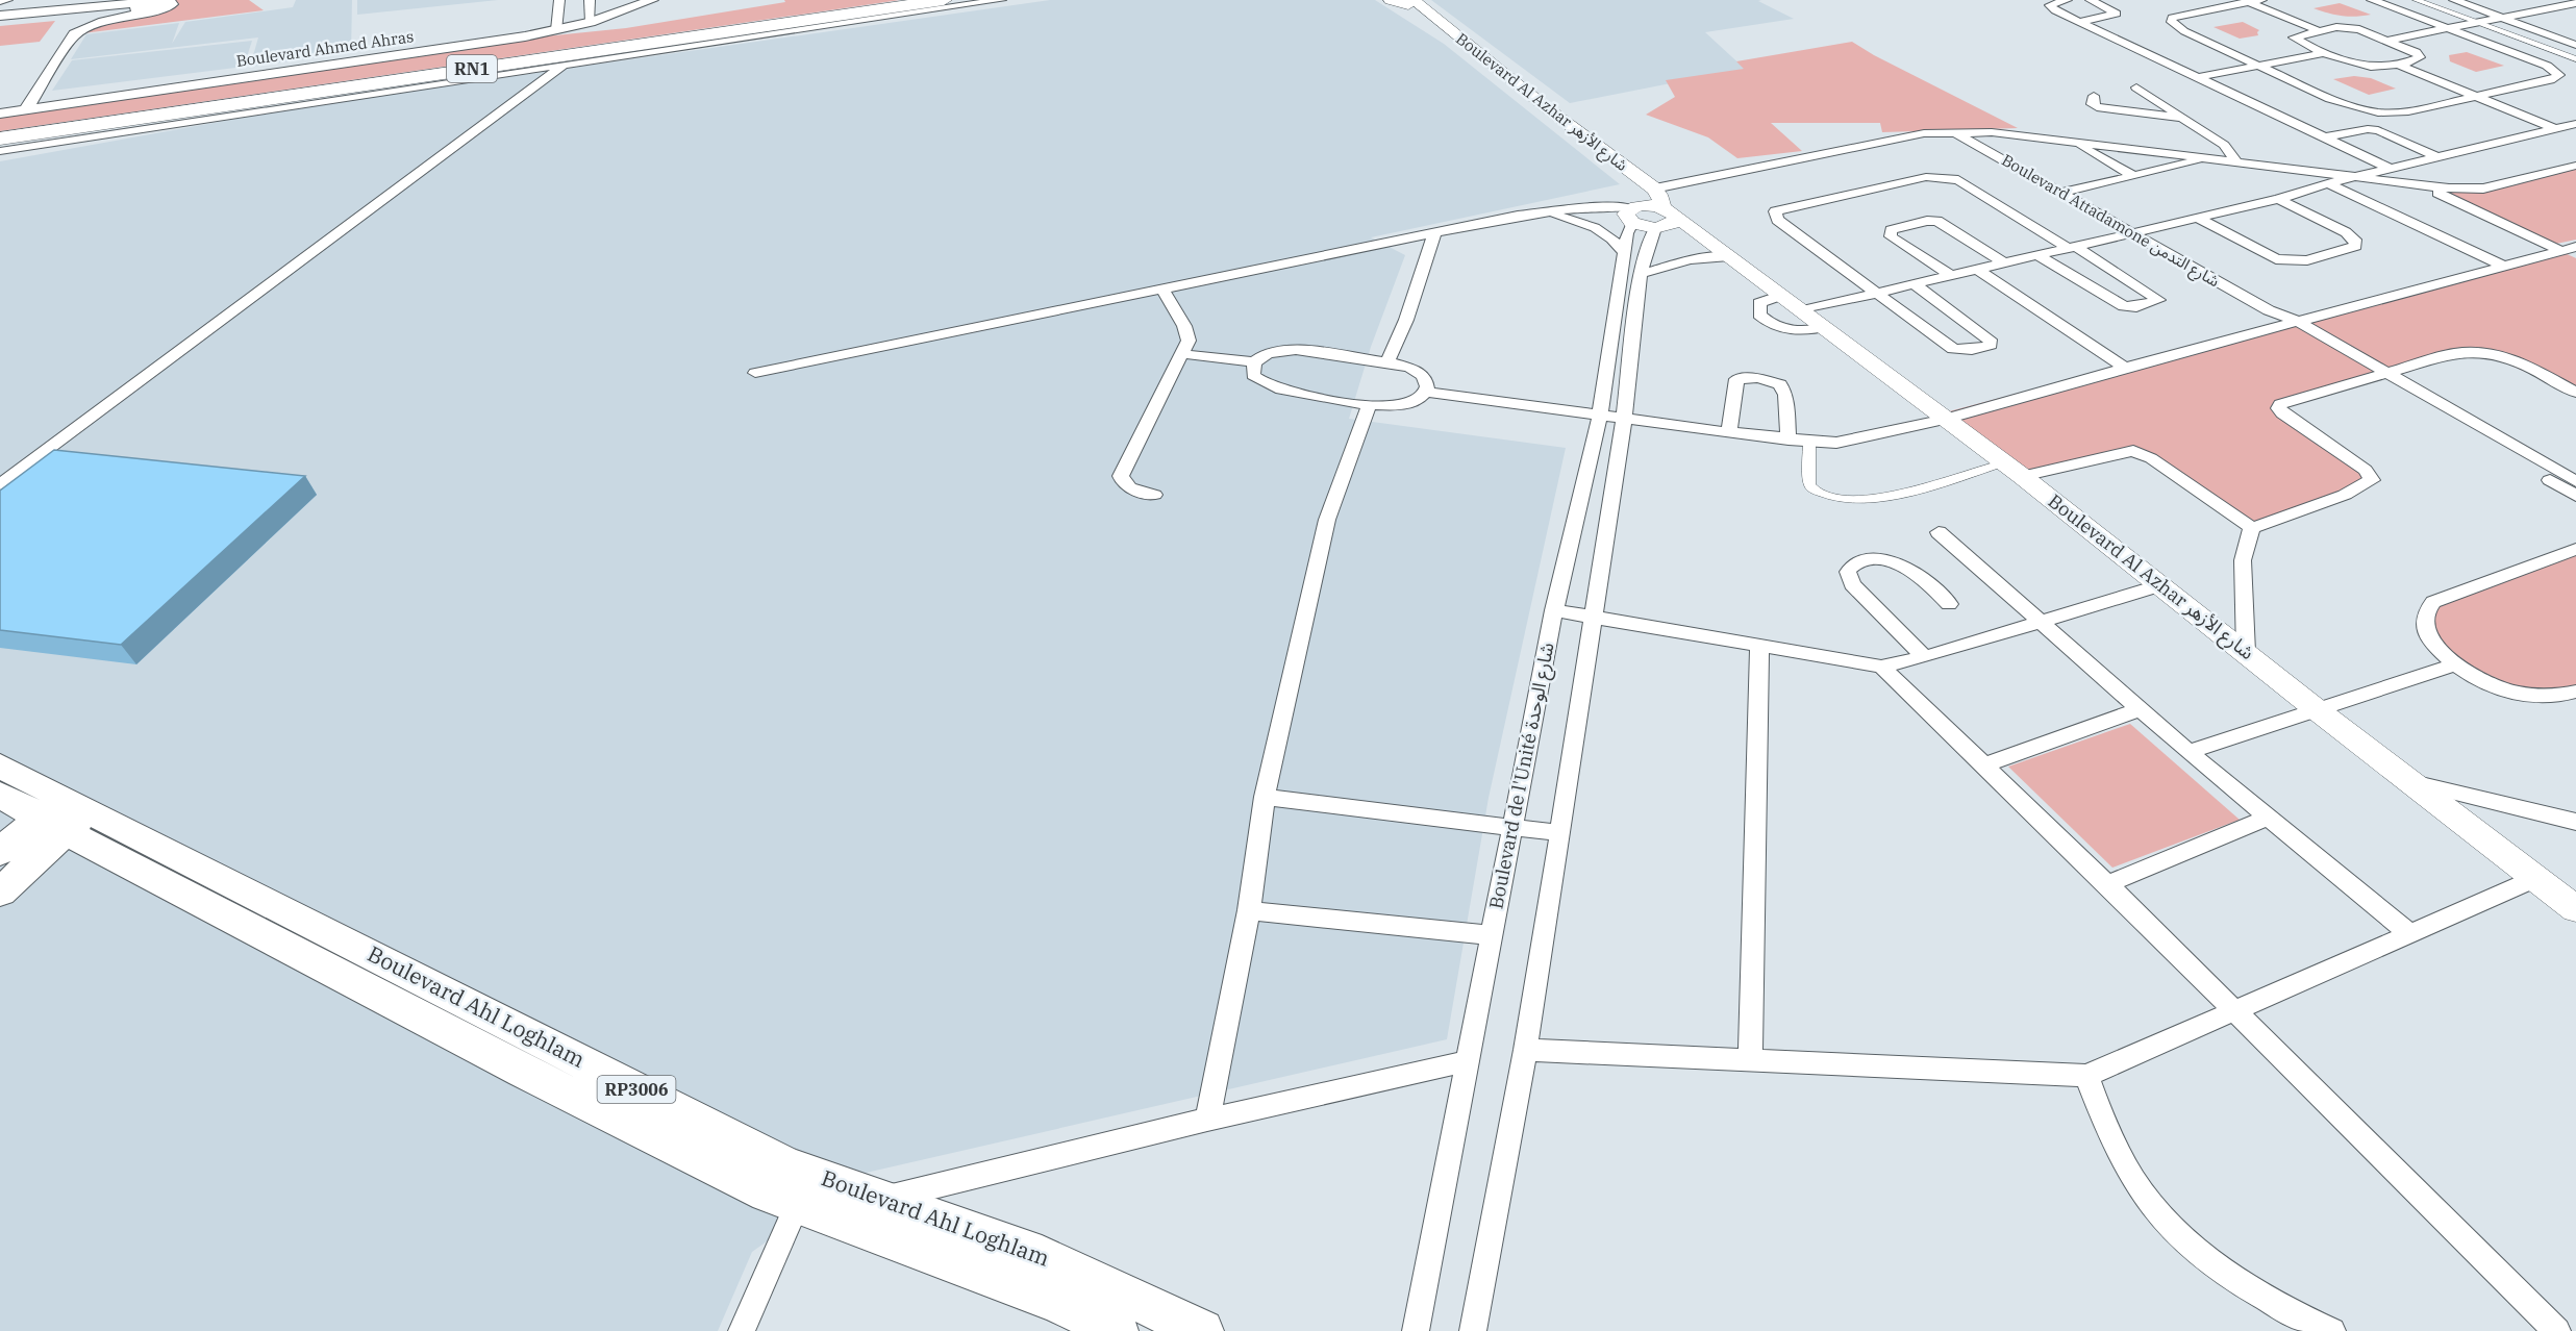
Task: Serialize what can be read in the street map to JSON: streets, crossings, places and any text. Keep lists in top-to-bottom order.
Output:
{
  "streets": {
    "highway": ["RN1"],
    "main road": ["Boulevard Al Azhar شارع الأزهر", "Boulevard Ahl Loghlam", "RP3006"],
    "street": ["Boulevard Ahmed Ahras", "Boulevard Attadamone شارع التدمن", "Boulevard de l'Unité شارع الوحدة"]
  },
  "crossings": [
    ["Boulevard Ahmed Ahras", "RN1"],
    ["Boulevard Al Azhar شارع الأزهر", "Boulevard de l'Unité شارع الوحدة"]
  ]
}
